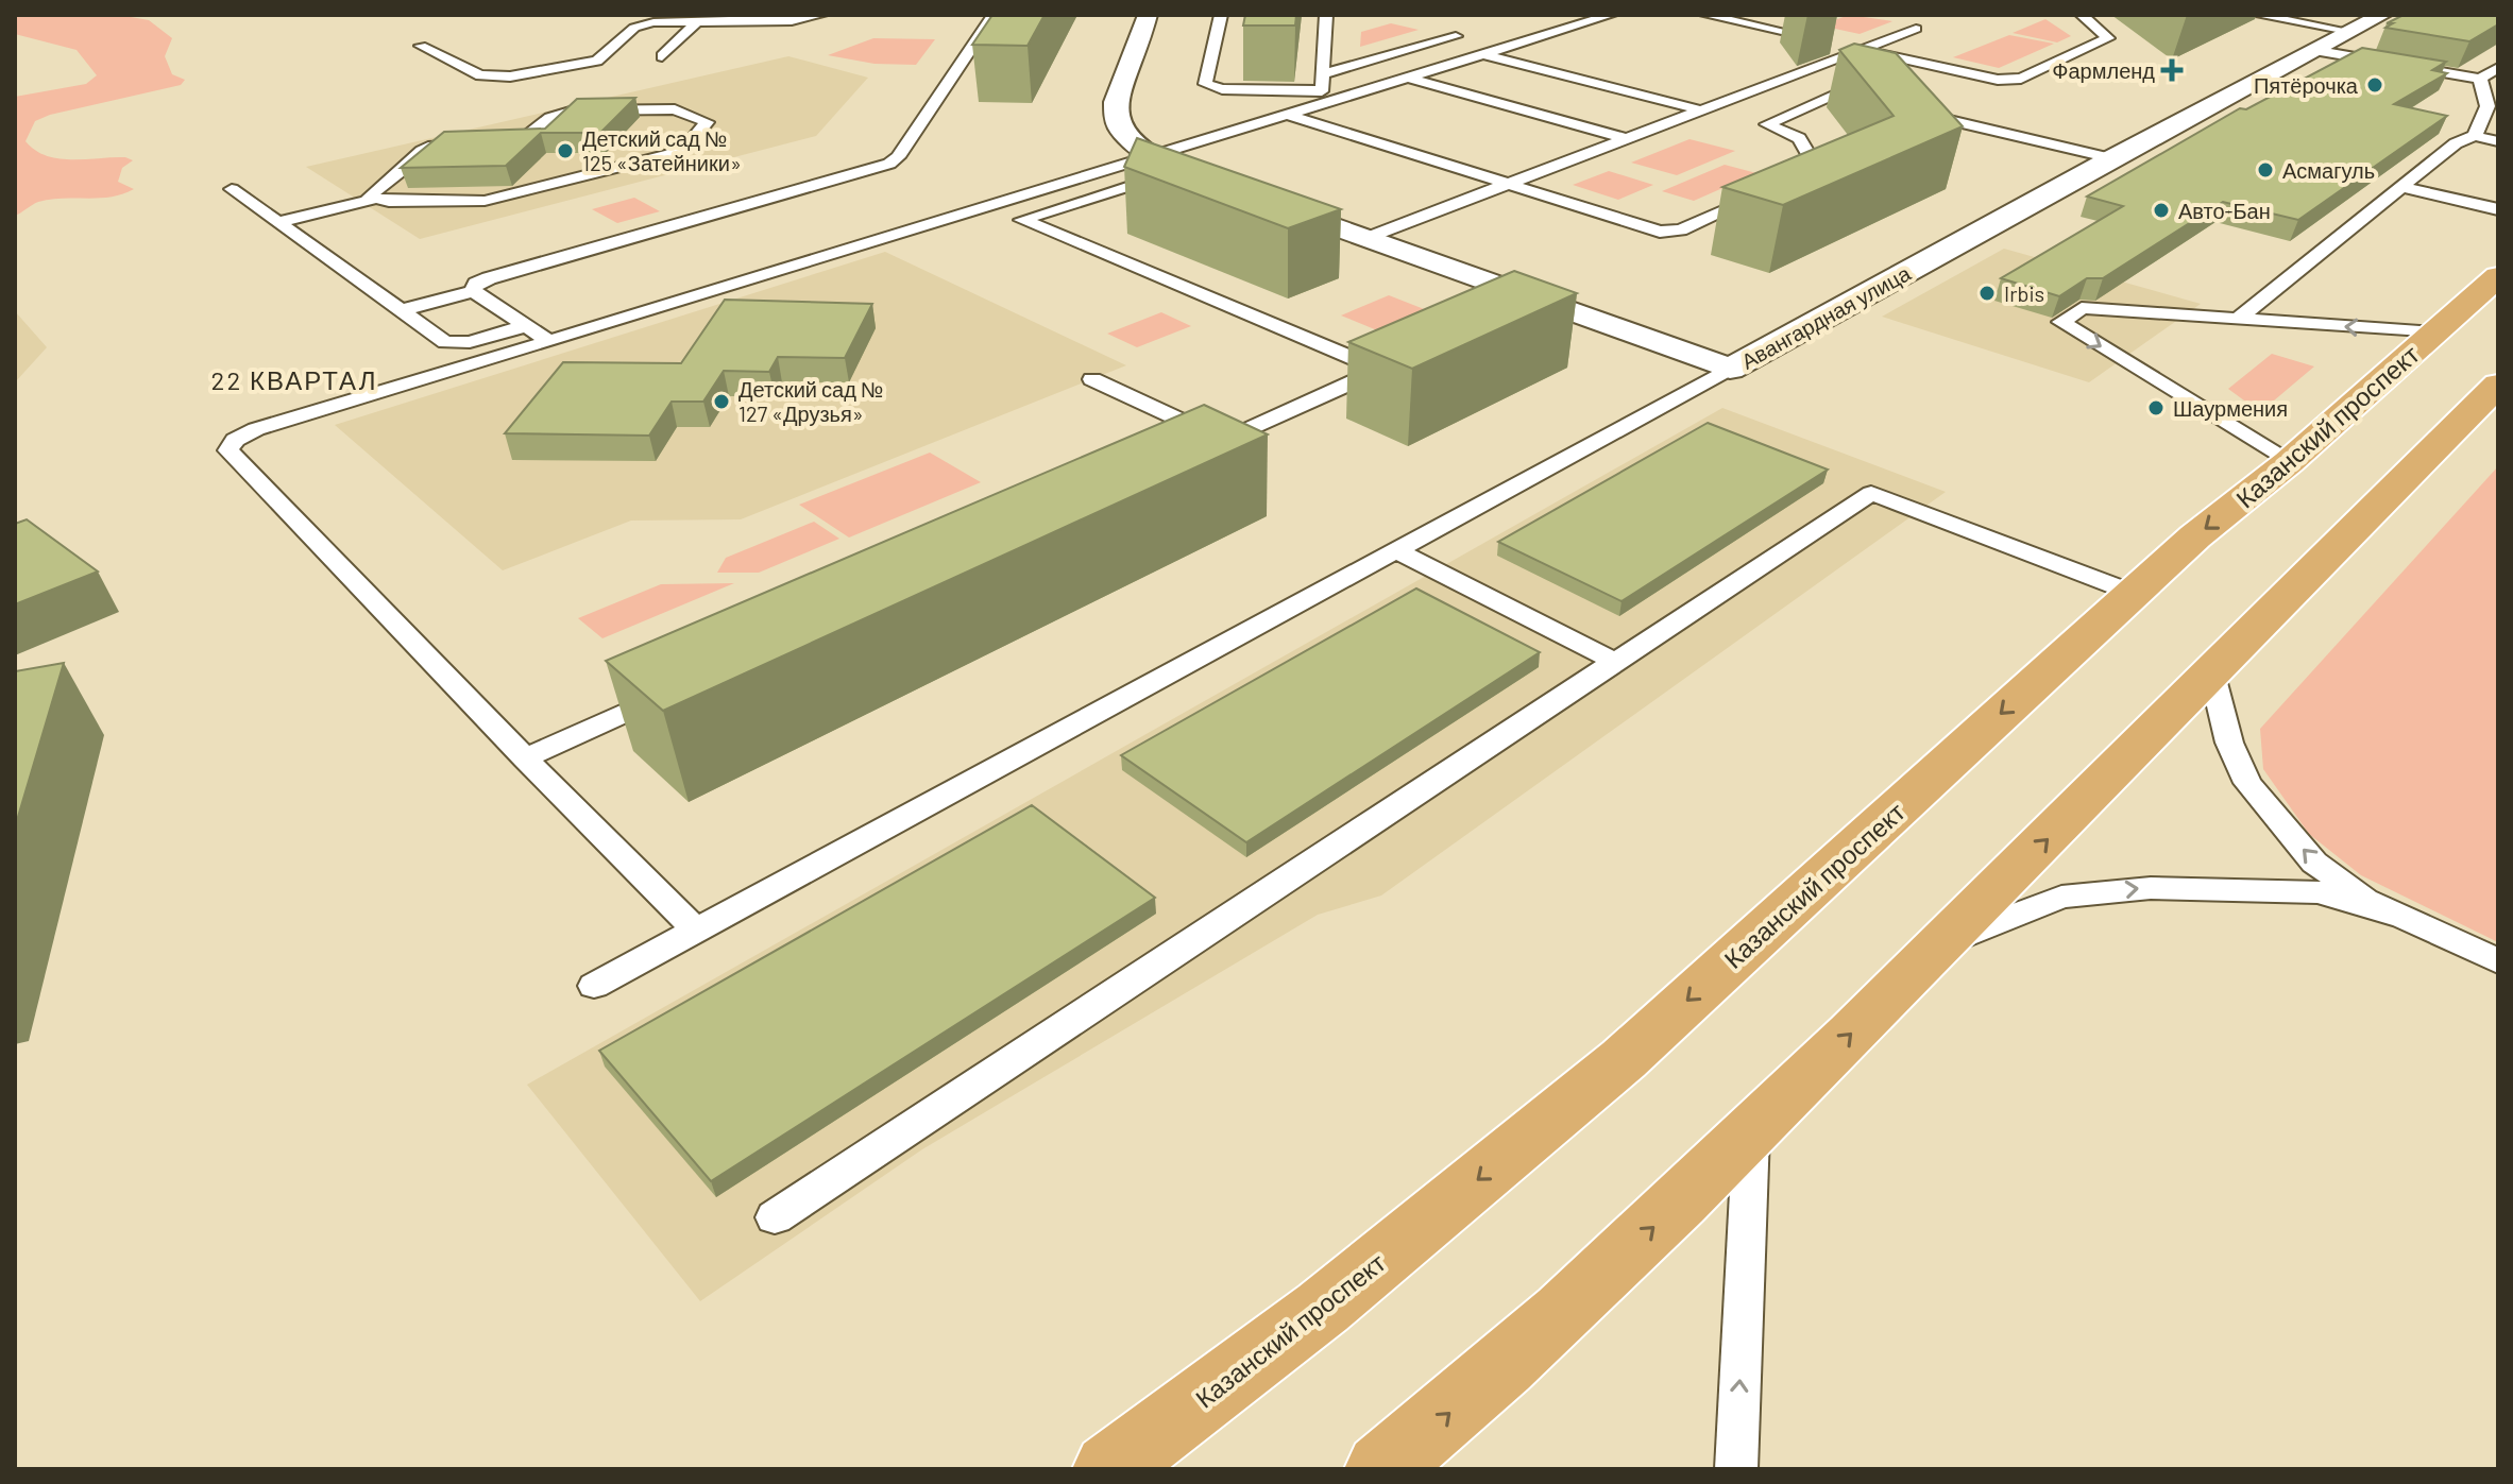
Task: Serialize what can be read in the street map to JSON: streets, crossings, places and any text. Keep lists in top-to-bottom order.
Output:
{
  "streets": {
    "main road": ["Казанский проспект"],
    "street": ["Авангардная улица"]
  },
  "districts": ["22 КВАРТАЛ"],
  "places": {
    "health": ["Фармленд"],
    "other": [
      "Пятёрочка",
      "Детский сад № 125 «Затейники»",
      "Асмагуль",
      "Авто-Бан",
      "Irbis",
      "Детский сад № 127 «Друзья»",
      "Шаурмения"
    ]
  }
}
